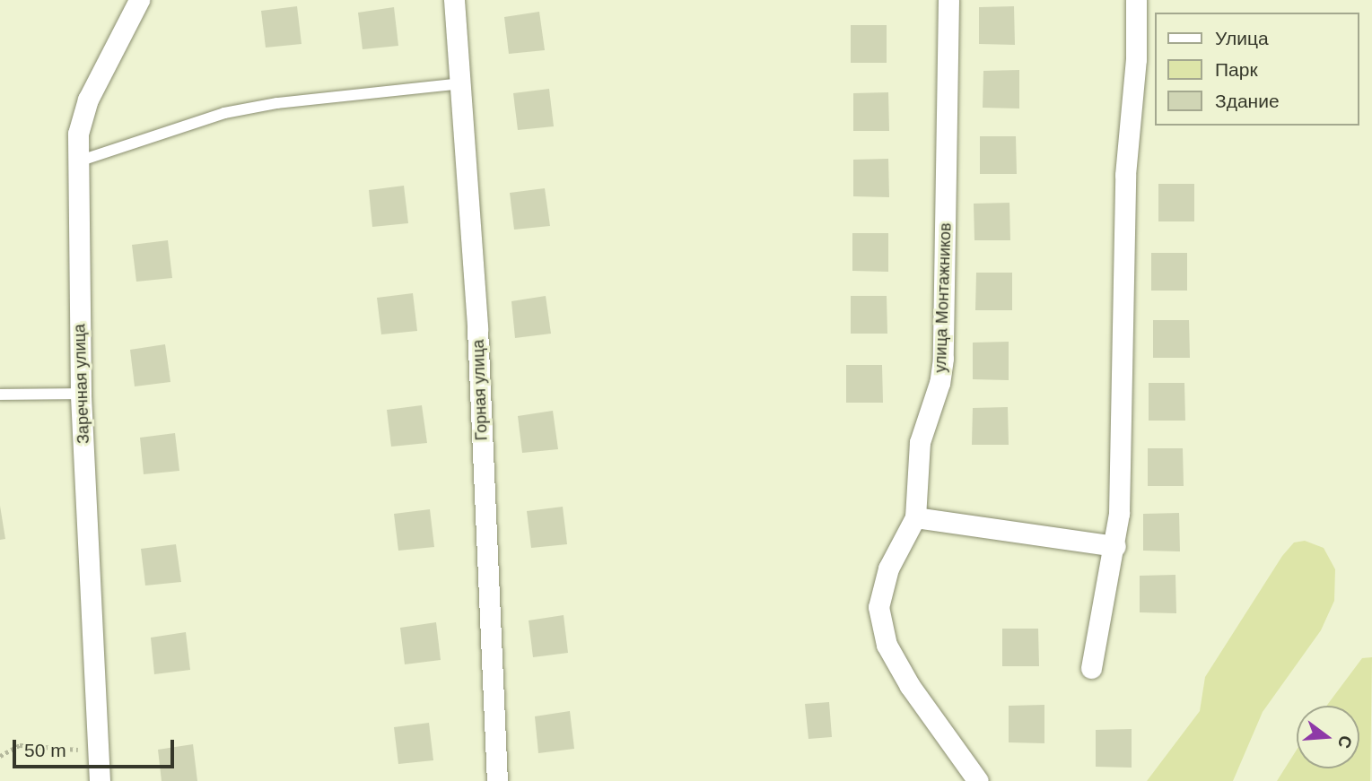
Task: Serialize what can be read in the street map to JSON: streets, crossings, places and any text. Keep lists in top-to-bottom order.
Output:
{
  "streets": {
    "street": ["улица Монтажников", "Заречная улица", "Горная улица"]
  },
  "legend": ["Улица", "Парк", "Здание"],
  "scale_bar": "50 m",
  "north": "right"
}
